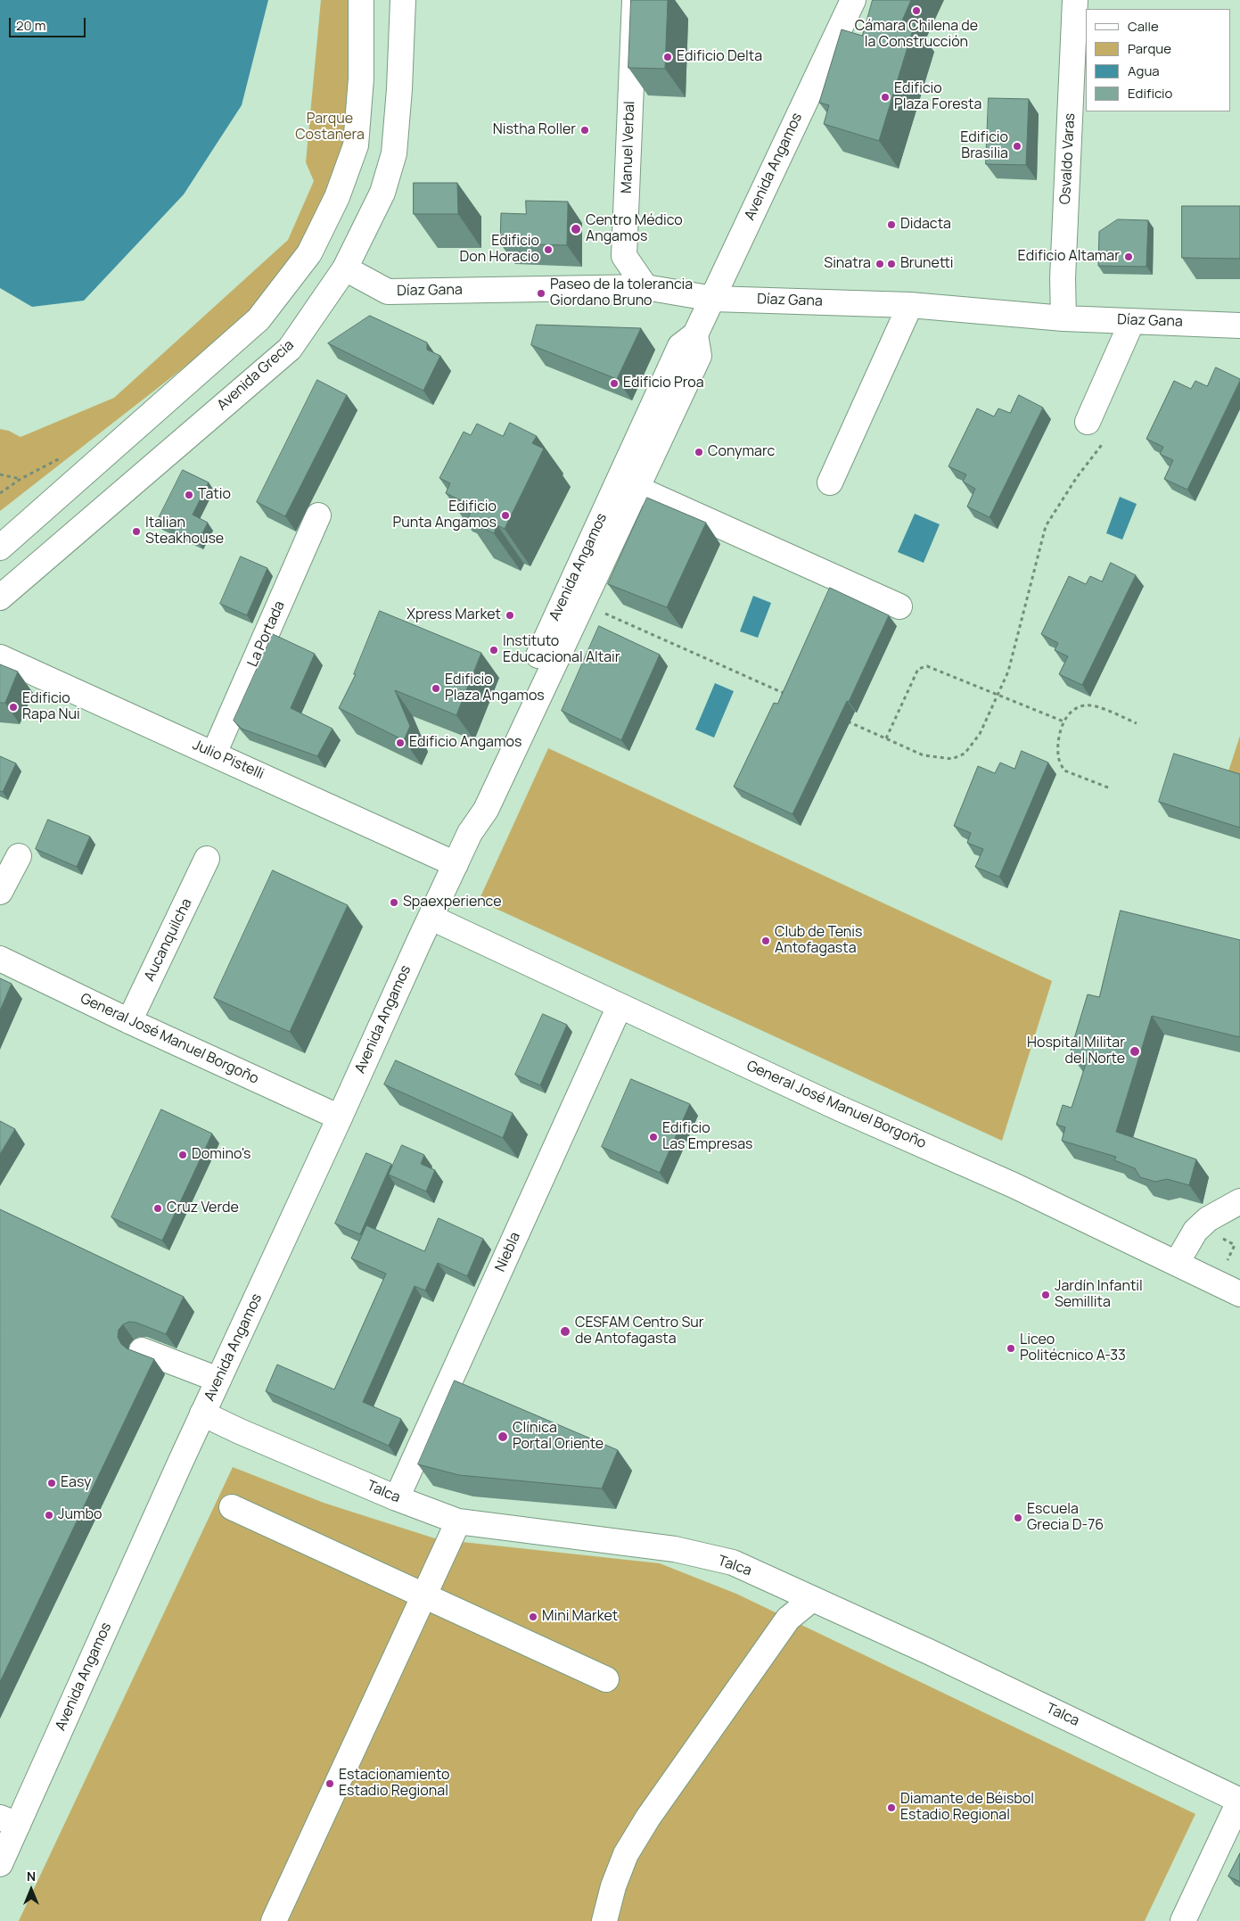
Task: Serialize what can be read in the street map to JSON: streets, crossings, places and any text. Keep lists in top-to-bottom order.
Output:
{
  "streets": {
    "main road": [
      "Manuel Verbal",
      "Osvaldo Varas",
      "Avenida Angamos",
      "Díaz Gana",
      "Avenida Grecia",
      "La Portada",
      "Julio Pistelli",
      "Aucanquilcha",
      "General José Manuel Borgoño",
      "Niebla",
      "Talca"
    ]
  },
  "crossings": [
    ["Manuel Verbal", "Díaz Gana"],
    ["Osvaldo Varas", "Díaz Gana"],
    ["Avenida Angamos", "Díaz Gana"],
    ["Avenida Angamos", "Julio Pistelli"],
    ["Avenida Angamos", "General José Manuel Borgoño"],
    ["Avenida Angamos", "Talca"],
    ["Díaz Gana", "Avenida Grecia"],
    ["La Portada", "Julio Pistelli"],
    ["Aucanquilcha", "General José Manuel Borgoño"],
    ["General José Manuel Borgoño", "Niebla"],
    ["Niebla", "Talca"]
  ],
  "parks": ["Parque Costanera"],
  "places": [
    "Cámara Chilena de la Construcción",
    "Edificio Delta",
    "Edificio Plaza Foresta",
    "Nistha Roller",
    "Edificio Brasilia",
    "Didacta",
    "Centro Médico Angamos",
    "Edificio Don Horacio",
    "Edificio Altamar",
    "Sinatra",
    "Brunetti",
    "Paseo de la tolerancia Giordano Bruno",
    "Edificio Proa",
    "Conymarc",
    "Tatio",
    "Edificio Punta Angamos",
    "Italian Steakhouse",
    "Xpress Market",
    "Instituto Educacional Altair",
    "Edificio Plaza Angamos",
    "Edificio Rapa Nui",
    "Edificio Angamos",
    "Spaexperience",
    "Club de Tenis Antofagasta",
    "Hospital Militar del Norte",
    "Edificio Las Empresas",
    "Domino's",
    "Cruz Verde",
    "Jardín Infantil Semillita",
    "CESFAM Centro Sur de Antofagasta",
    "Liceo Politécnico A-33",
    "Clínica Portal Oriente",
    "Easy",
    "Jumbo",
    "Escuela Grecia D-76",
    "Mini Market",
    "Estacionamiento Estadio Regional",
    "Diamante de Béisbol Estadio Regional"
  ],
  "legend": [
    "Calle",
    "Parque",
    "Agua",
    "Edificio"
  ],
  "scale_bar": "20 m",
  "north": "top"
}
